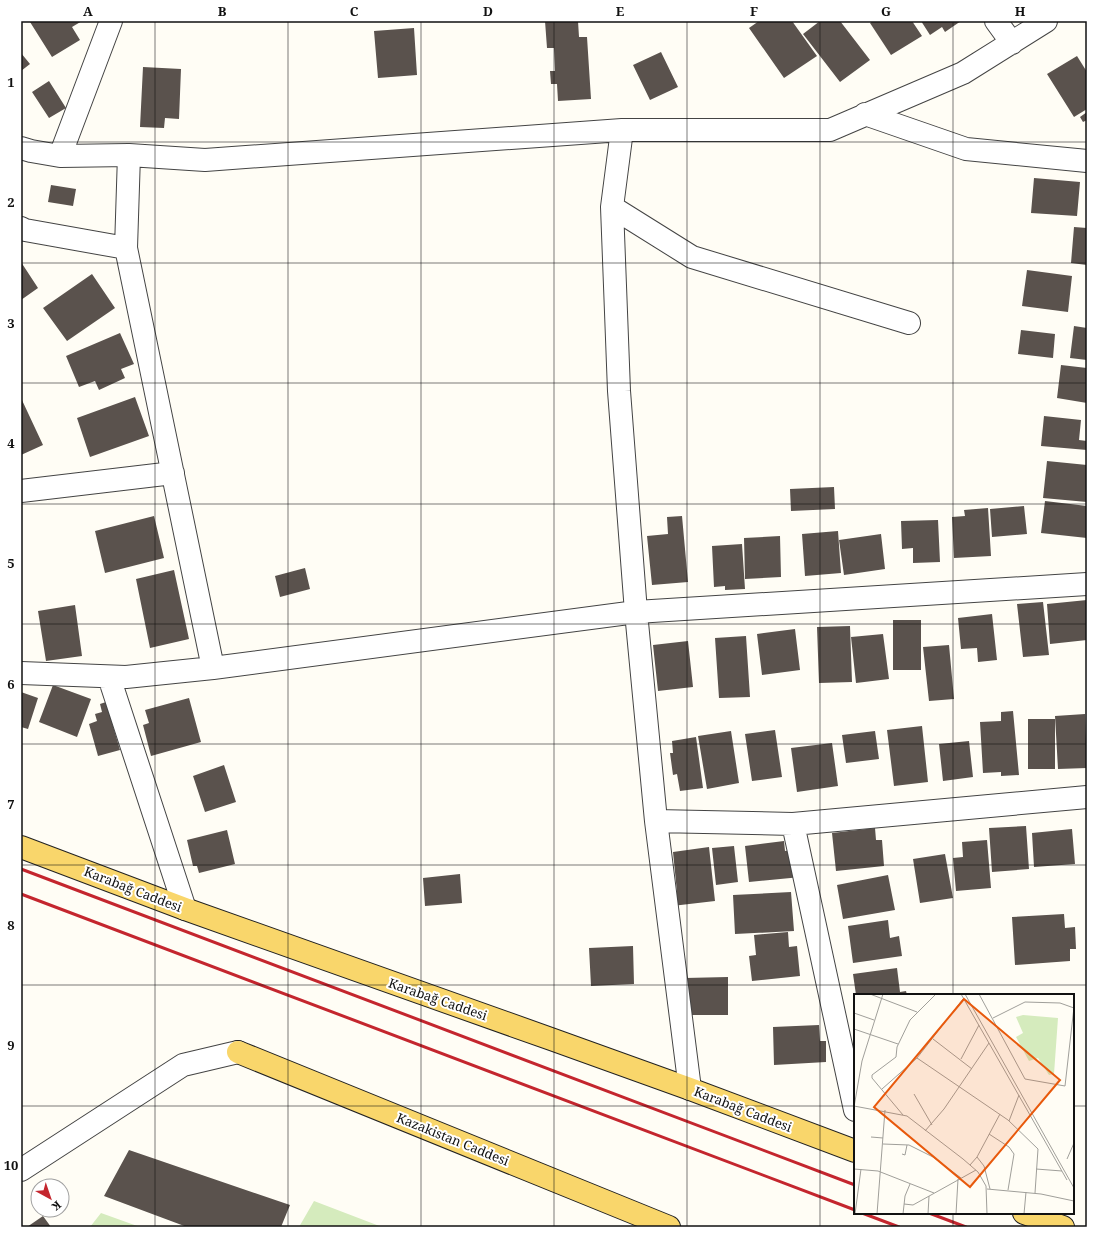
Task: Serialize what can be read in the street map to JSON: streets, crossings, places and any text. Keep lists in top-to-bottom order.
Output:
{
  "streets": {
    "main road": ["Karabağ Caddesi", "Kazakistan Caddesi"]
  },
  "north": "bottom right",
  "grid": {
    "columns": [
      "A",
      "B",
      "C",
      "D",
      "E",
      "F",
      "G",
      "H"
    ],
    "rows": [
      "1",
      "2",
      "3",
      "4",
      "5",
      "6",
      "7",
      "8",
      "9",
      "10"
    ]
  }
}
